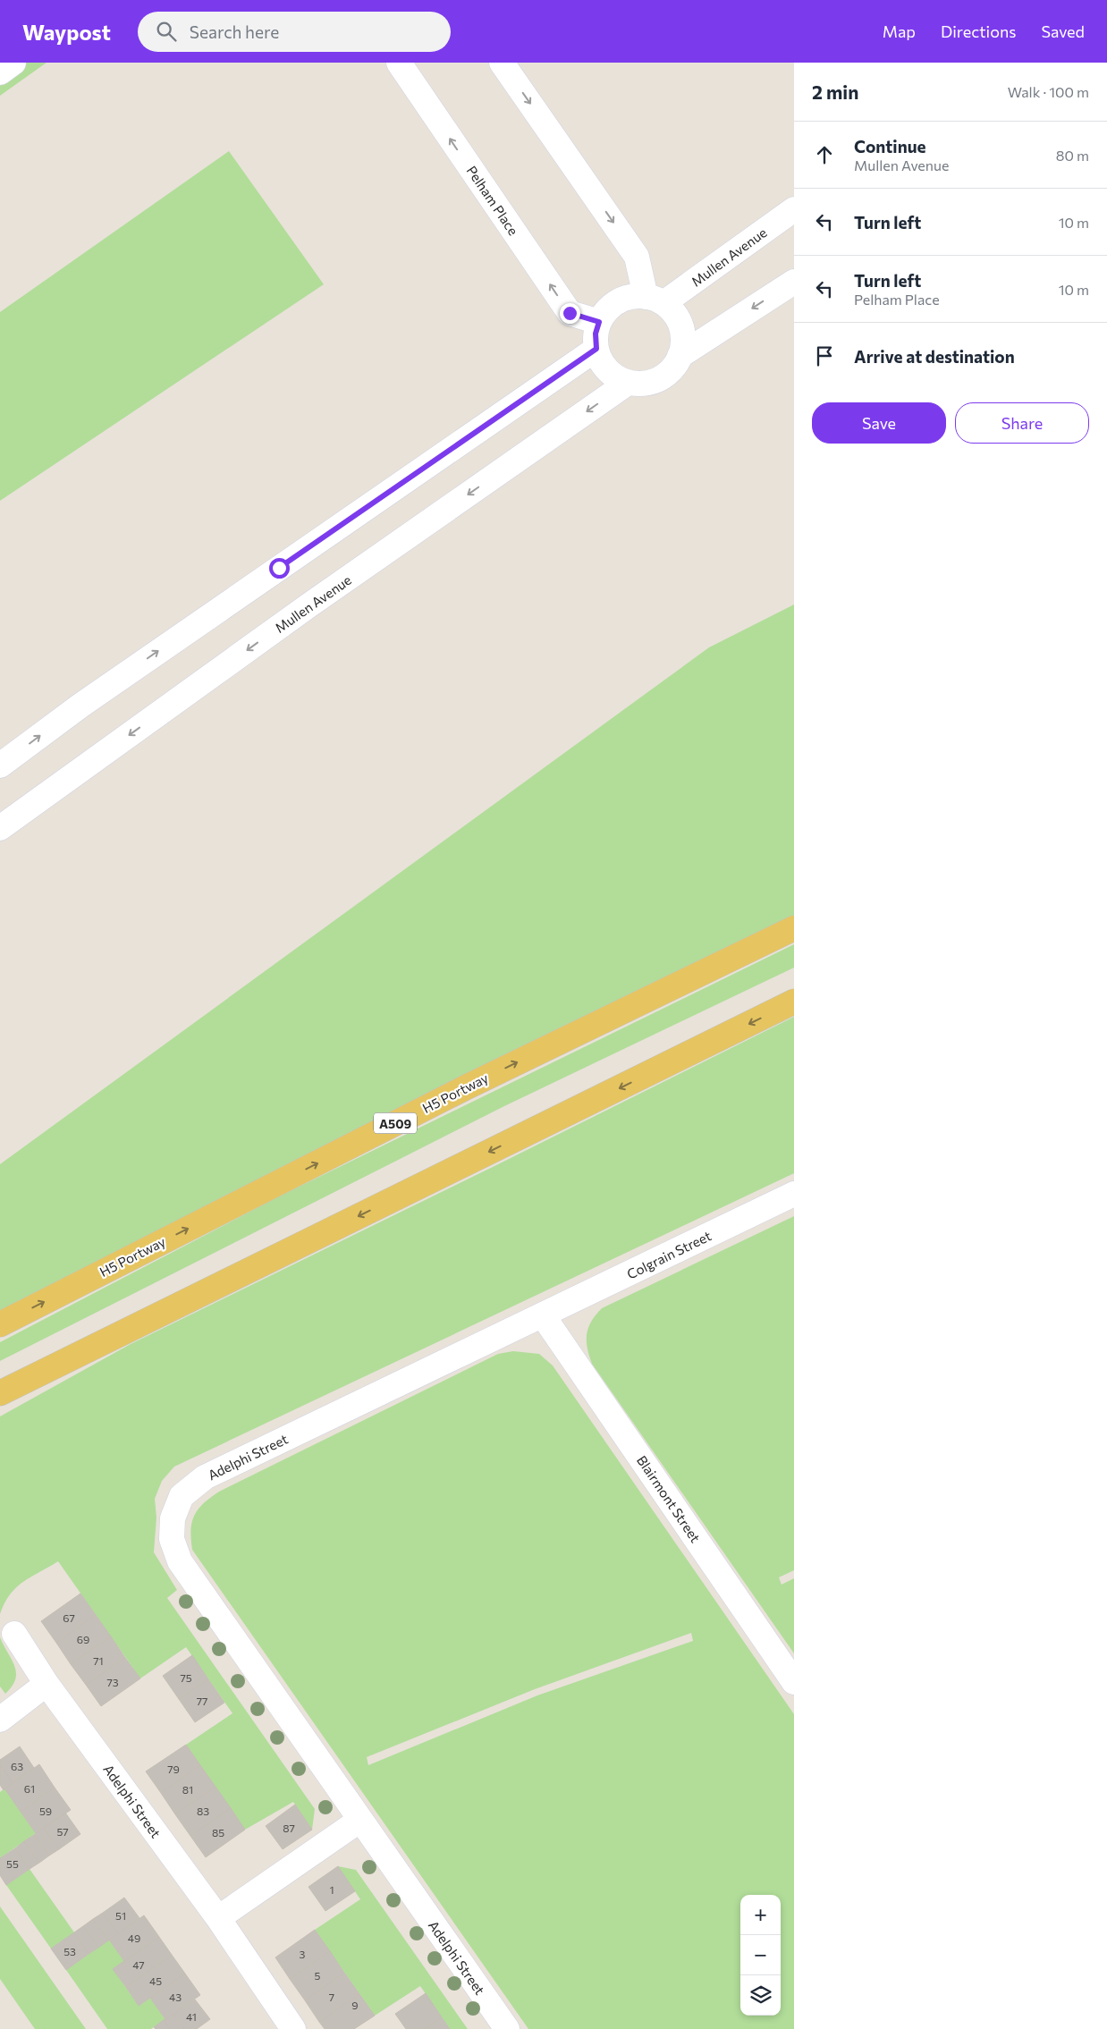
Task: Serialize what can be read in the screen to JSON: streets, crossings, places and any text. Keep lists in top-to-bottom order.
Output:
{
  "streets": {
    "main road": ["H5 Portway", "A509"],
    "street": [
      "Pelham Place",
      "Mullen Avenue",
      "Colgrain Street",
      "Adelphi Street",
      "Blairmont Street"
    ]
  },
  "crossings": [
    ["Pelham Place", "Mullen Avenue"],
    ["Colgrain Street", "Adelphi Street"],
    ["Colgrain Street", "Blairmont Street"],
    ["Adelphi Street", "Blairmont Street"]
  ],
  "house_numbers": [
    "67",
    "69",
    "71",
    "75",
    "73",
    "77",
    "63",
    "79",
    "61",
    "81",
    "59",
    "83",
    "87",
    "57",
    "85",
    "55",
    "1",
    "51",
    "49",
    "53",
    "3",
    "47",
    "5",
    "45",
    "43",
    "7",
    "9",
    "41"
  ],
  "page": {
    "header": "Waypost",
    "search": "Search here",
    "nav": ["Map", "Directions", "Saved"],
    "heading": ["2 min", "Walk · 100 m"],
    "list": [
      ["Continue", "Mullen Avenue", "80 m"],
      ["Turn left", "10 m"],
      ["Turn left", "Pelham Place", "10 m"],
      "Arrive at destination"
    ],
    "buttons": ["Save", "Share"],
    "map_buttons": ["+", "−"]
  }
}
